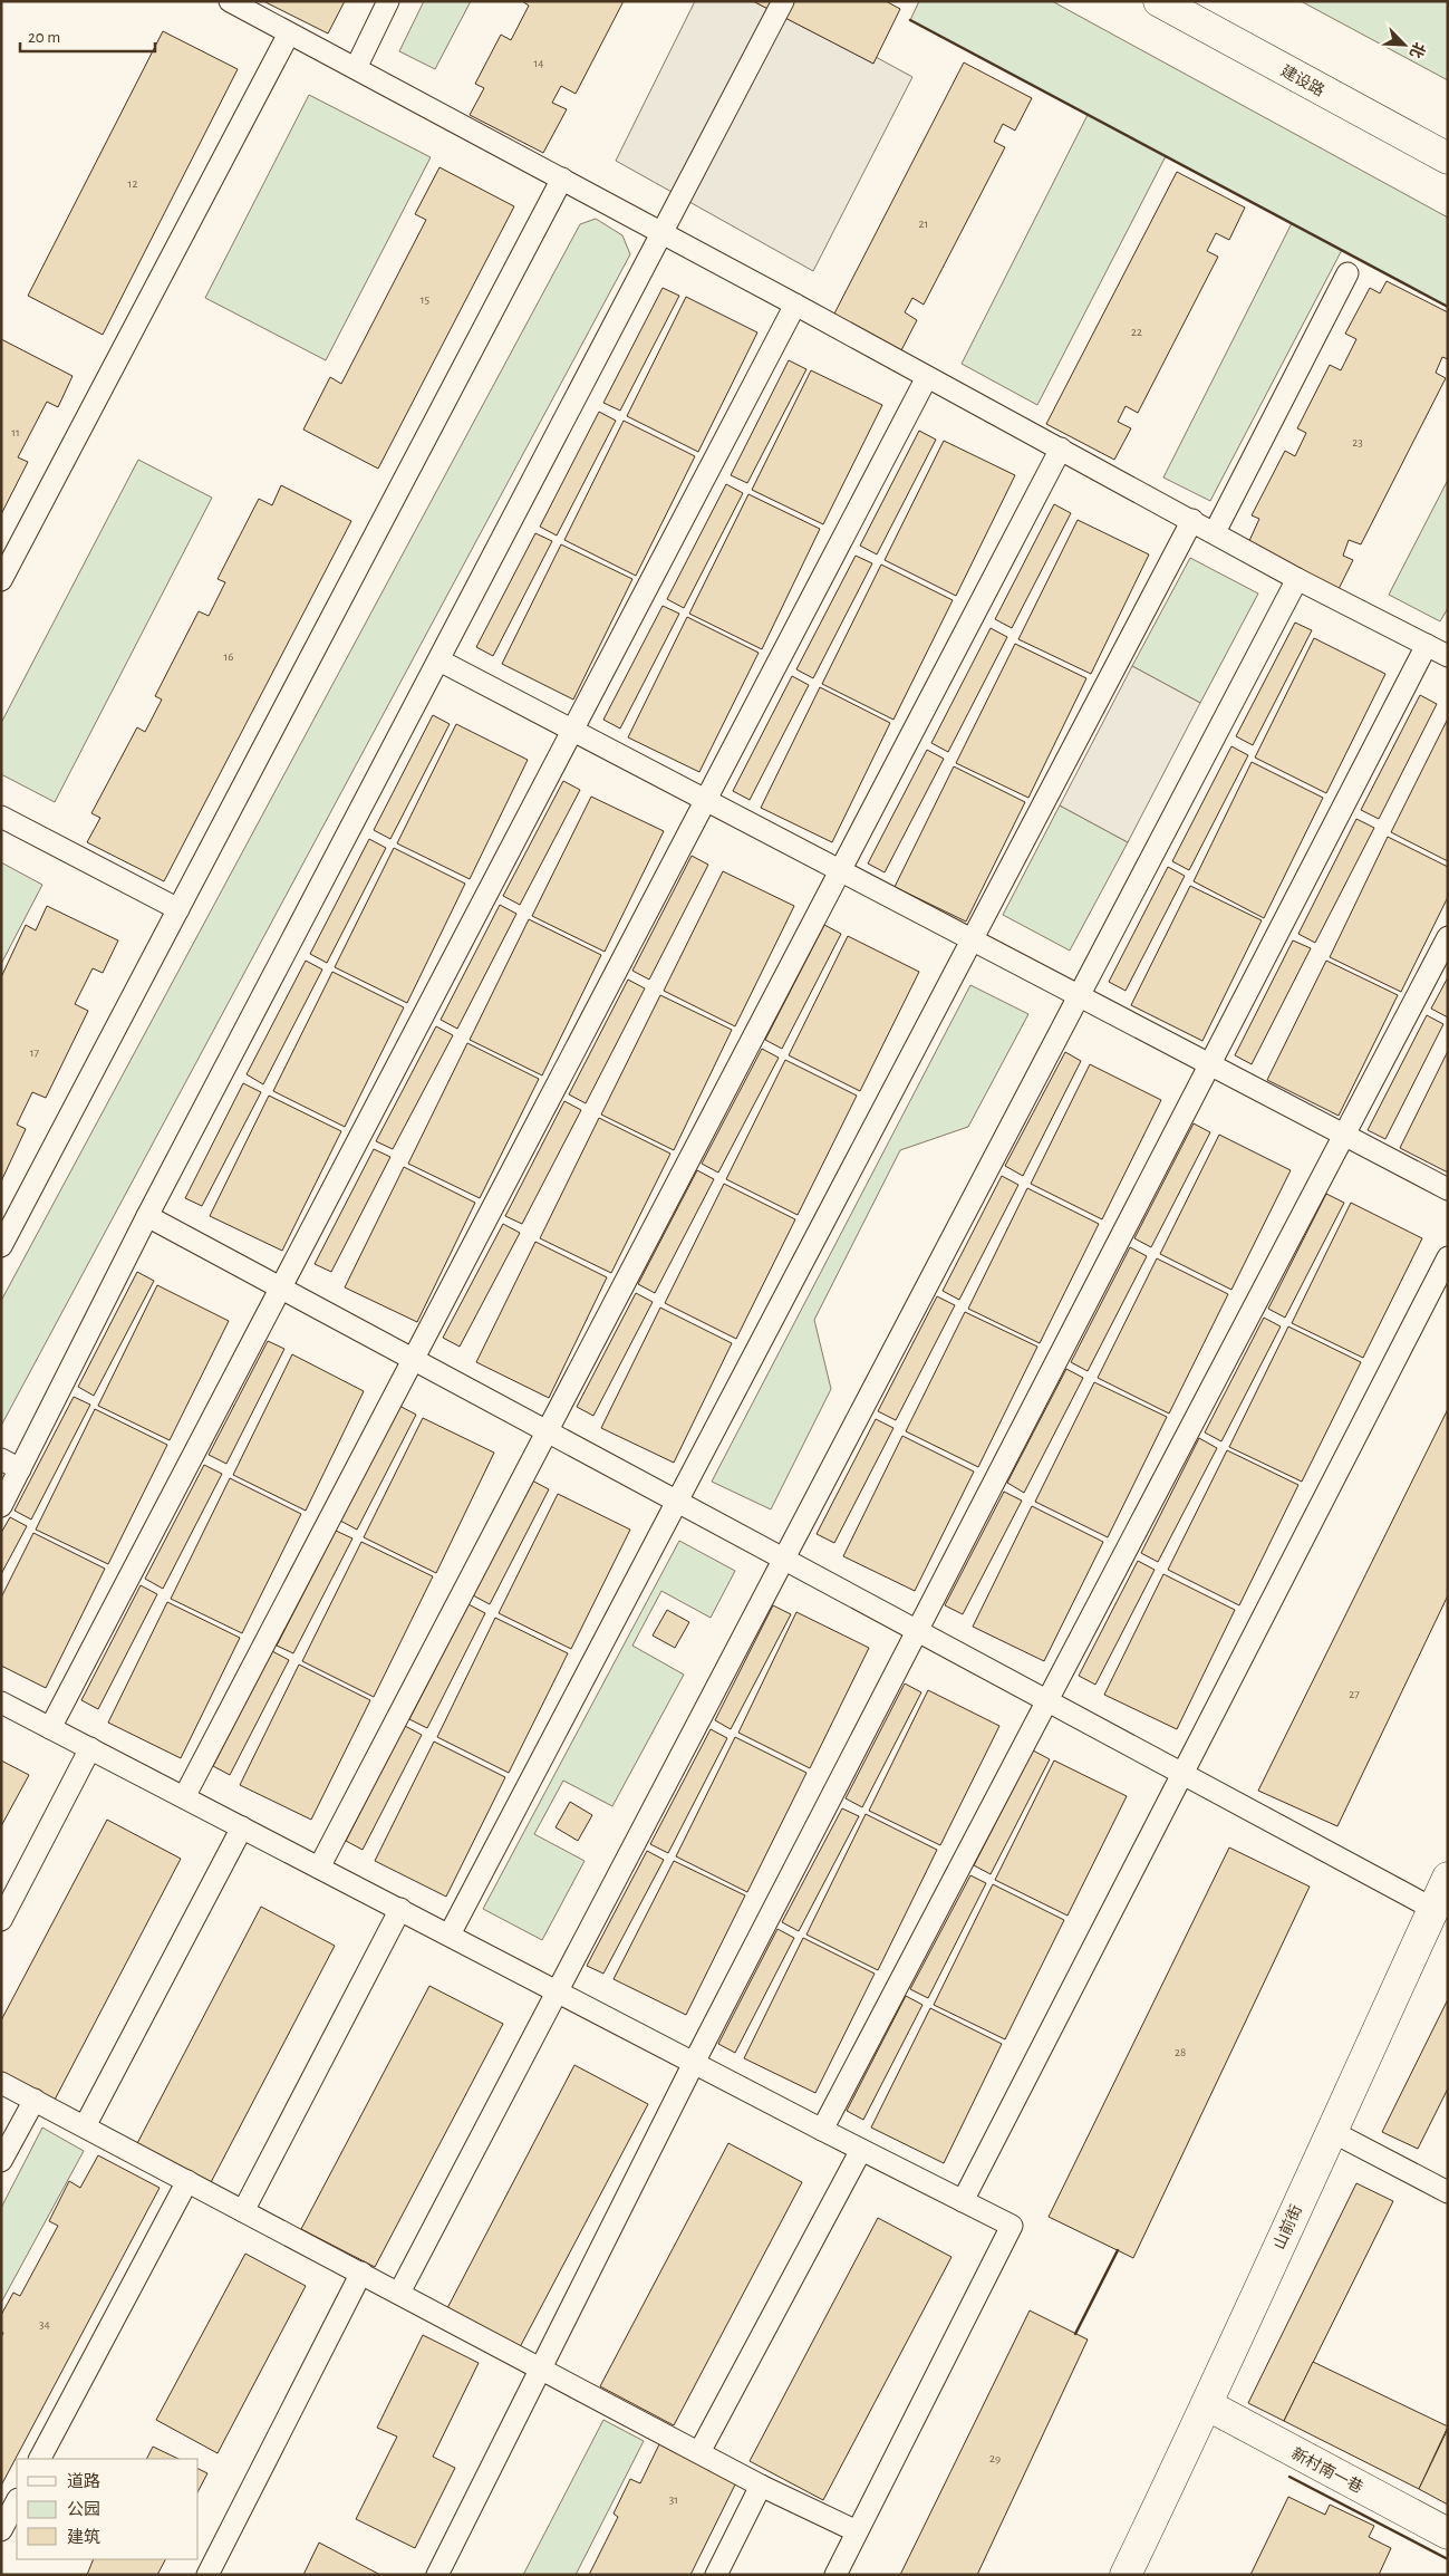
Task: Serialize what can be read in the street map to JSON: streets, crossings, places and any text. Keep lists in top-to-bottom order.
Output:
{
  "streets": {
    "street": ["建设路", "山前街", "新村南一巷"]
  },
  "crossings": [
    ["山前街", "新村南一巷"]
  ],
  "house_numbers": [
    "14",
    "12",
    "21",
    "15",
    "22",
    "11",
    "23",
    "16",
    "17",
    "27",
    "28",
    "34",
    "29",
    "31"
  ],
  "legend": ["道路", "公园", "建筑"],
  "scale_bar": "20 m",
  "north": "bottom right"
}
